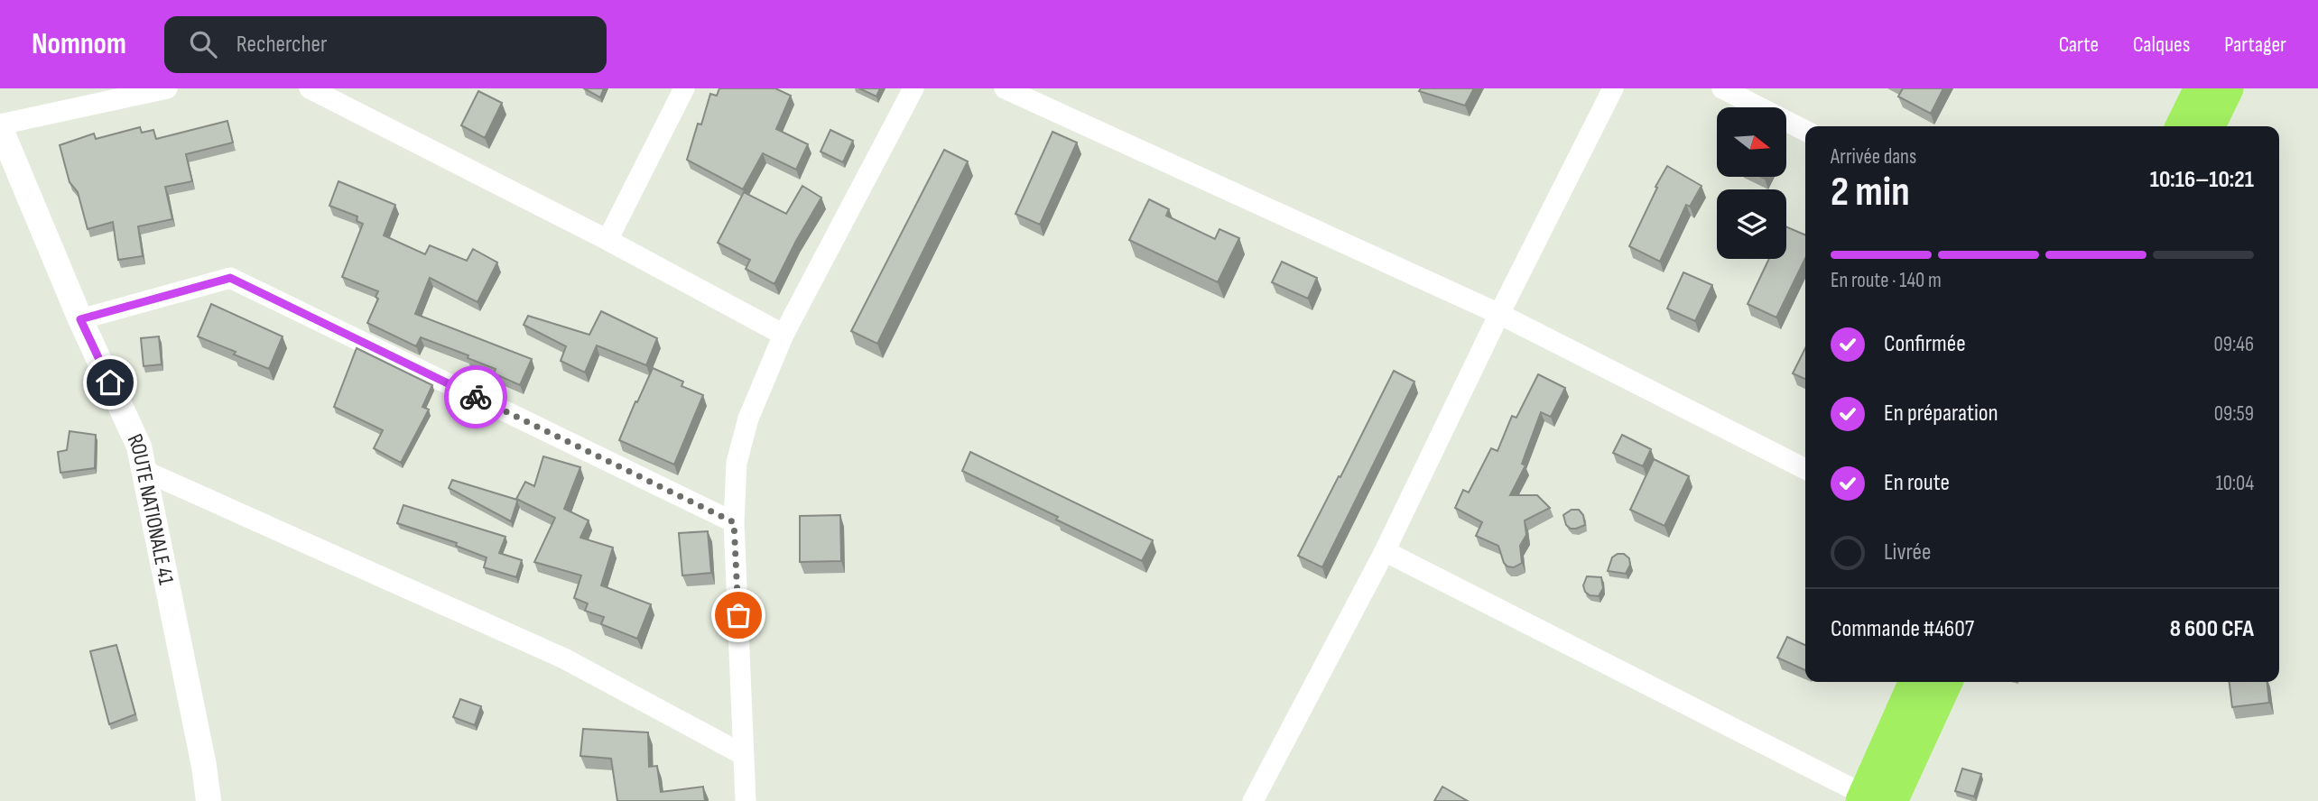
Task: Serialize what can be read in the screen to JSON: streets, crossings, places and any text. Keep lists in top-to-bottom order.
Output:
{
  "streets": {
    "street": ["ROUTE NATIONALE 41"]
  },
  "north": "right",
  "page": {
    "header": "Nomnom",
    "search": "Rechercher",
    "nav": ["Carte", "Calques", "Partager"],
    "heading": ["2 min", "Arrivée dans", "10:16–10:21"],
    "panel": ["Commande #4607", "8 600 CFA"],
    "bar": "En route · 140 m",
    "list": [
      ["Confirmée", "09:46"],
      ["En préparation", "09:59"],
      ["En route", "10:04"],
      "Livrée"
    ]
  }
}
